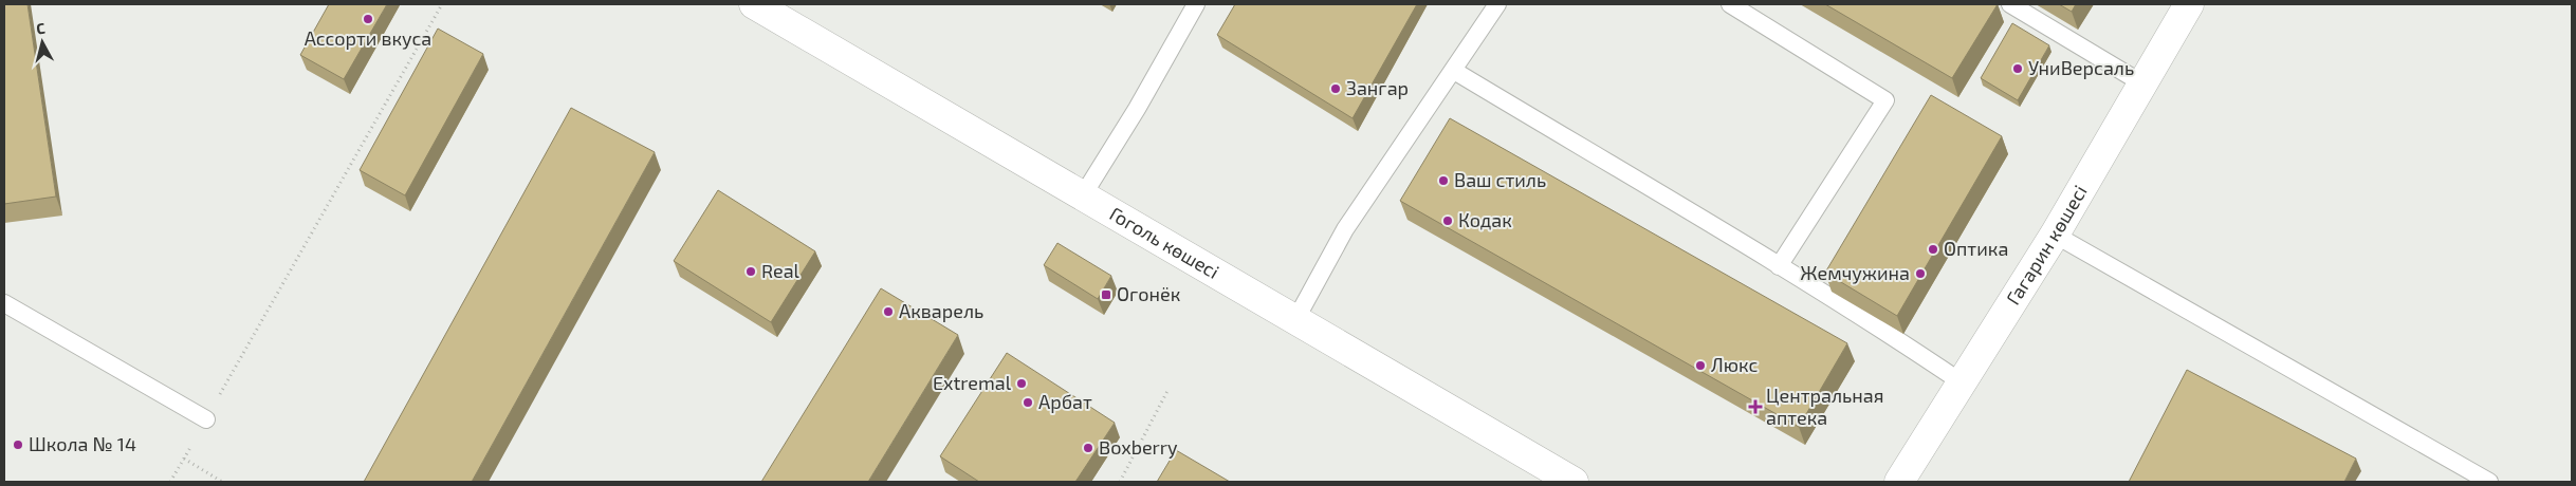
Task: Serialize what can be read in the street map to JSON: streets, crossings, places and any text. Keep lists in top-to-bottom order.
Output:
{
  "streets": {
    "main road": ["Гоголь көшесі", "Гагарин көшесі"]
  },
  "places": {
    "other": [
      "Ассорти вкуса",
      "УниВерсаль",
      "Зангар",
      "Ваш стиль",
      "Кодак",
      "Оптика",
      "Real",
      "Жемчужина",
      "Акварель",
      "Люкс",
      "Extremal",
      "Арбат",
      "Школа № 14",
      "Boxberry"
    ],
    "transit": ["Огонёк"],
    "health": ["Центральная аптека"]
  },
  "north": "top"
}
